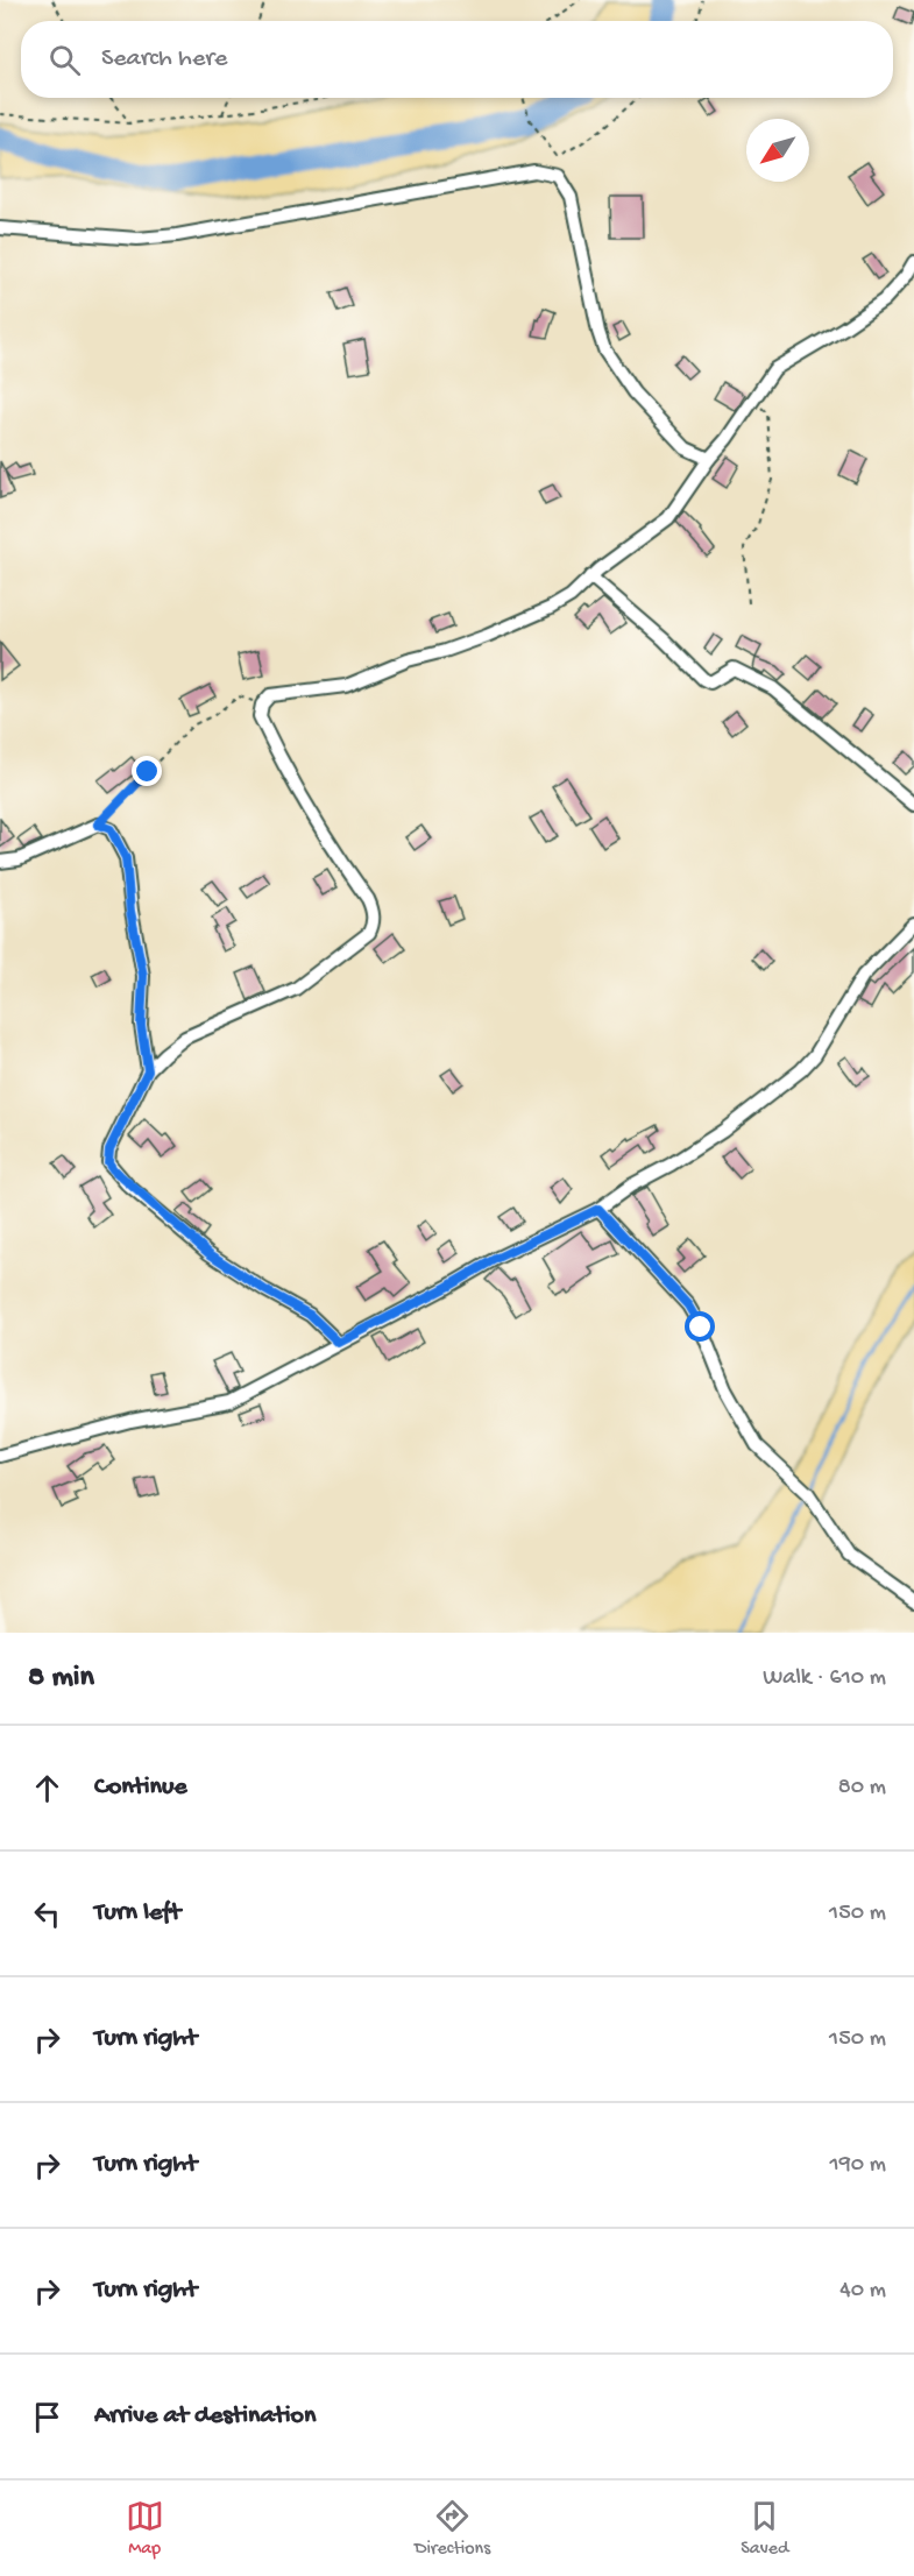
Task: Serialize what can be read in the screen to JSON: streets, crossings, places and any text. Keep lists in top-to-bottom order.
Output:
{
  "north": "bottom left",
  "page": {
    "search": "Search here",
    "heading": ["8 min", "Walk · 610 m"],
    "list": [
      ["Continue", "80 m"],
      ["Turn left", "150 m"],
      ["Turn right", "150 m"],
      ["Turn right", "190 m"],
      ["Turn right", "40 m"],
      "Arrive at destination"
    ],
    "nav": ["Map", "Directions", "Saved"]
  }
}
